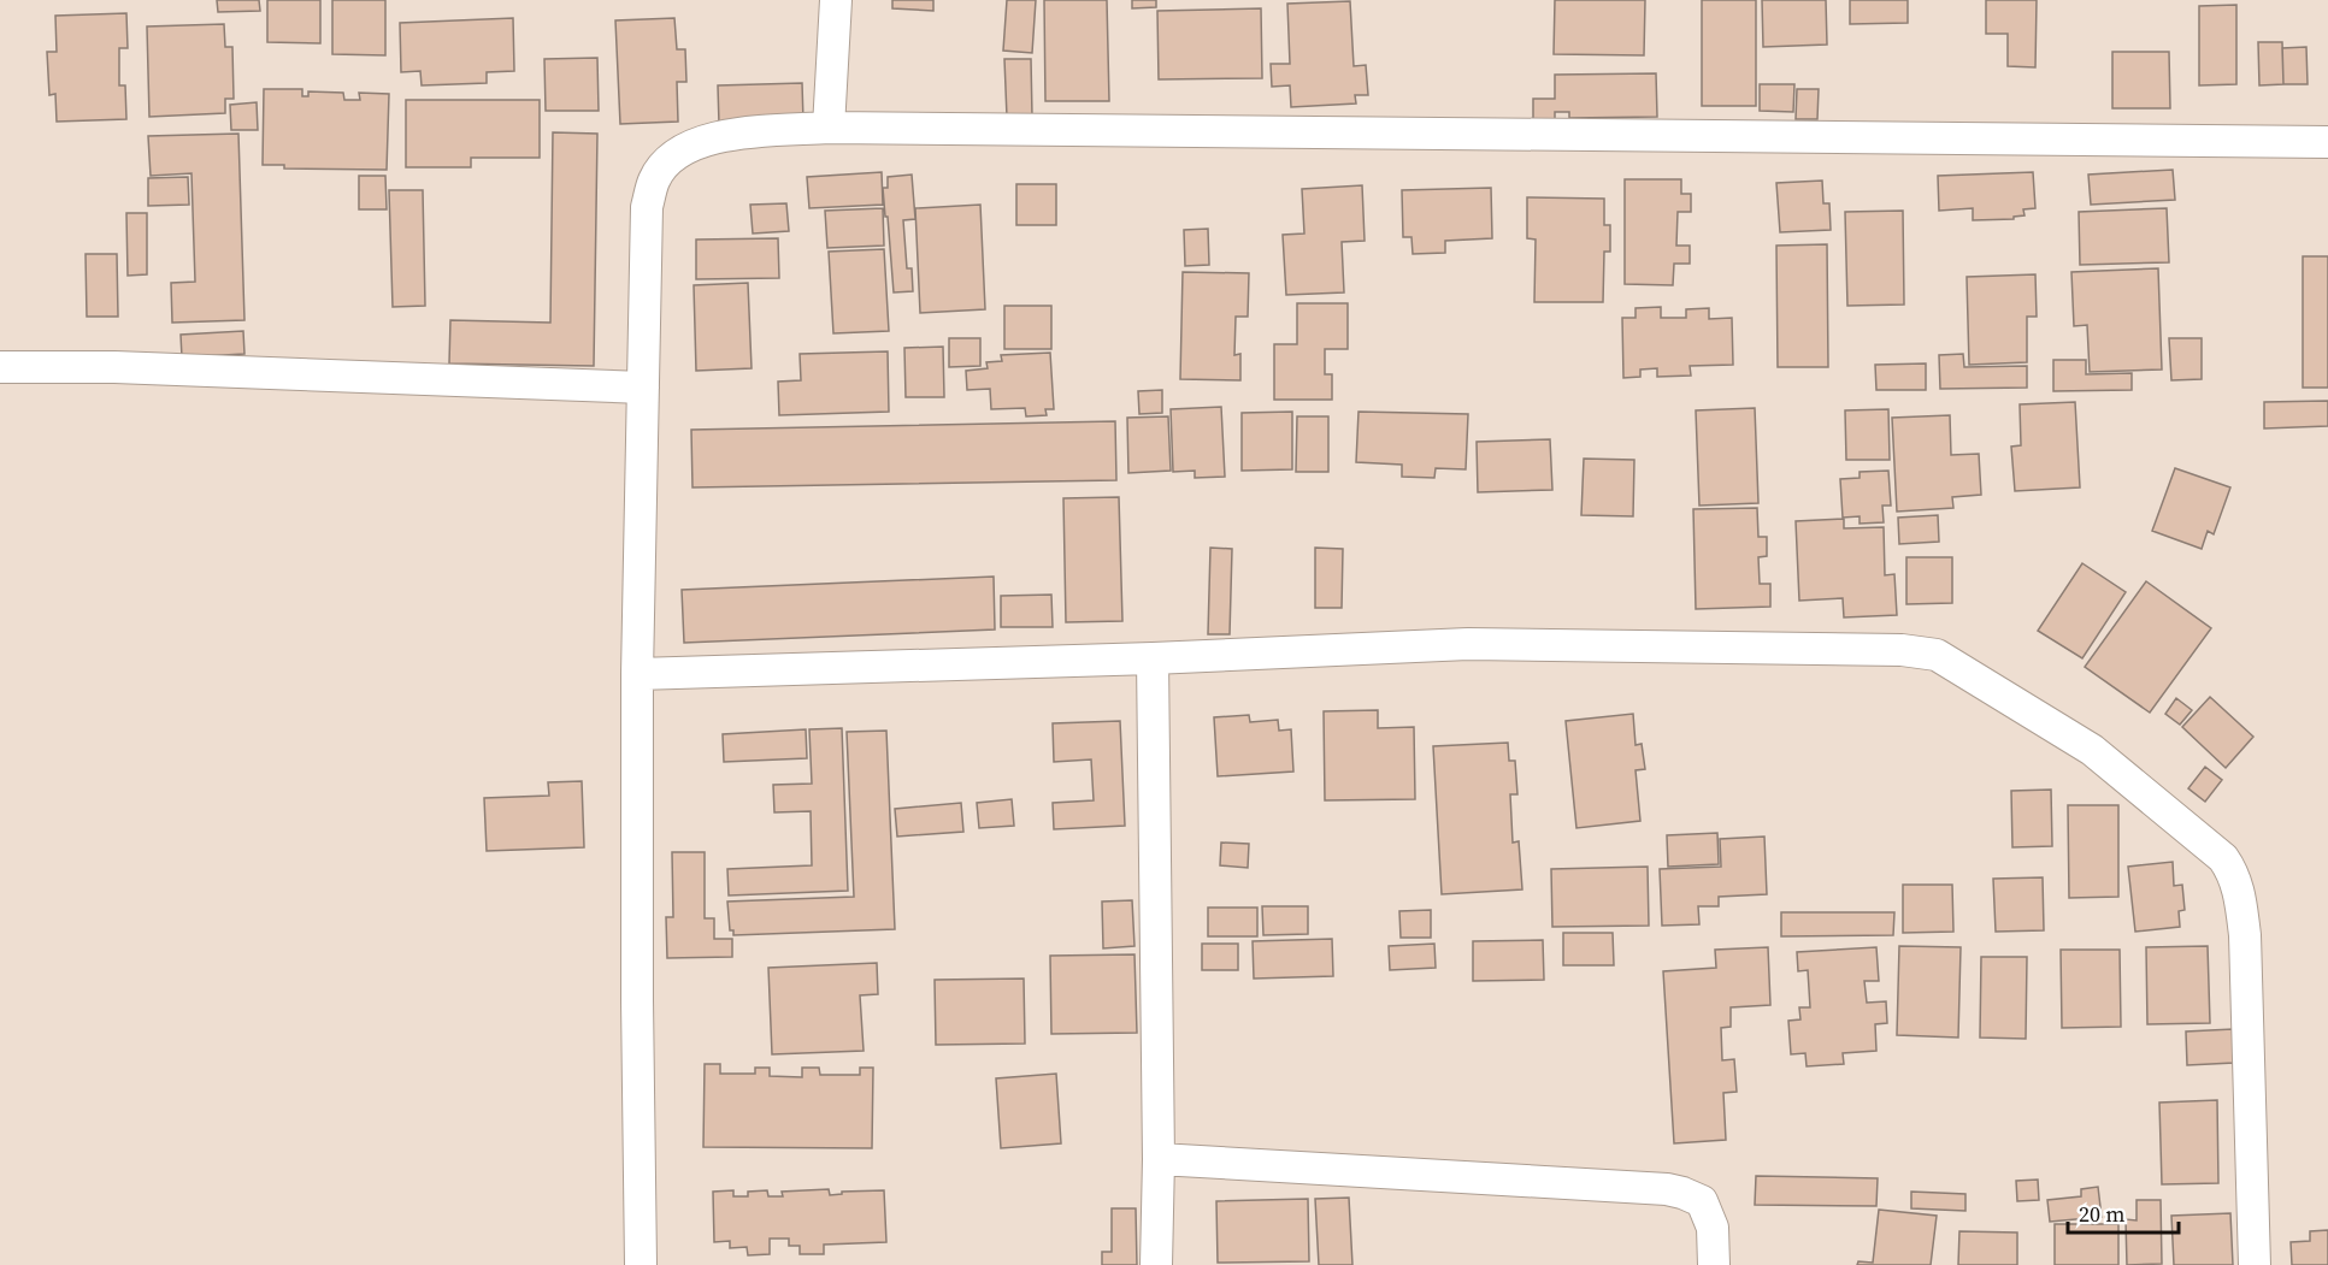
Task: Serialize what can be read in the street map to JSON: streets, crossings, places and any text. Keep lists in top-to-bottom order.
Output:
{
  "scale_bar": "20 m"
}
